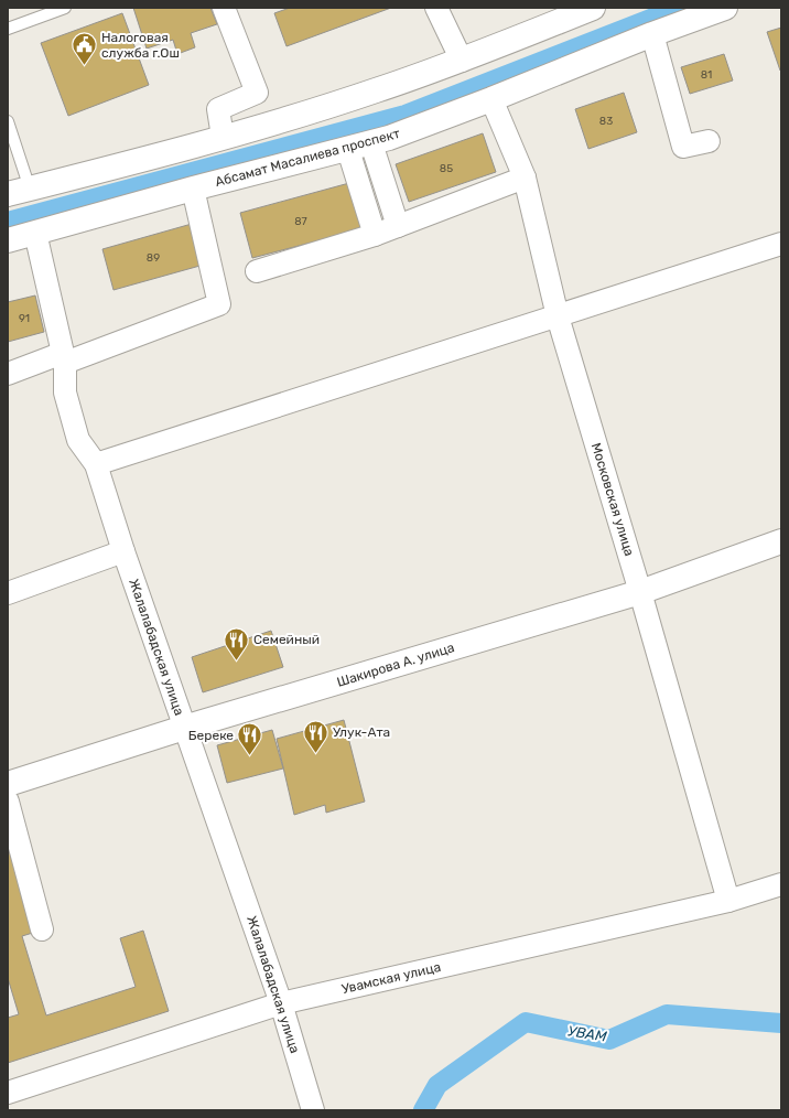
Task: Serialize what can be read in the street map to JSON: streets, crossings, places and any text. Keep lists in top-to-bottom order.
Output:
{
  "streets": {
    "main road": ["Абсамат Масалиева проспект", "Шакирова А. улица"],
    "street": ["Московская улица", "Жалалабадская улица", "Увамская улица"]
  },
  "crossings": [
    ["Абсамат Масалиева проспект", "Московская улица"],
    ["Абсамат Масалиева проспект", "Жалалабадская улица"],
    ["Московская улица", "Шакирова А. улица"],
    ["Московская улица", "Увамская улица"],
    ["Жалалабадская улица", "Шакирова А. улица"],
    ["Жалалабадская улица", "Увамская улица"]
  ],
  "water": ["УВАМ"],
  "places": {
    "public building": ["Налоговая служба г.Ош"],
    "restaurant": ["Семейный", "Улук-Ата", "Береке"]
  },
  "house_numbers": [
    "81",
    "83",
    "85",
    "87",
    "89",
    "91"
  ]
}
